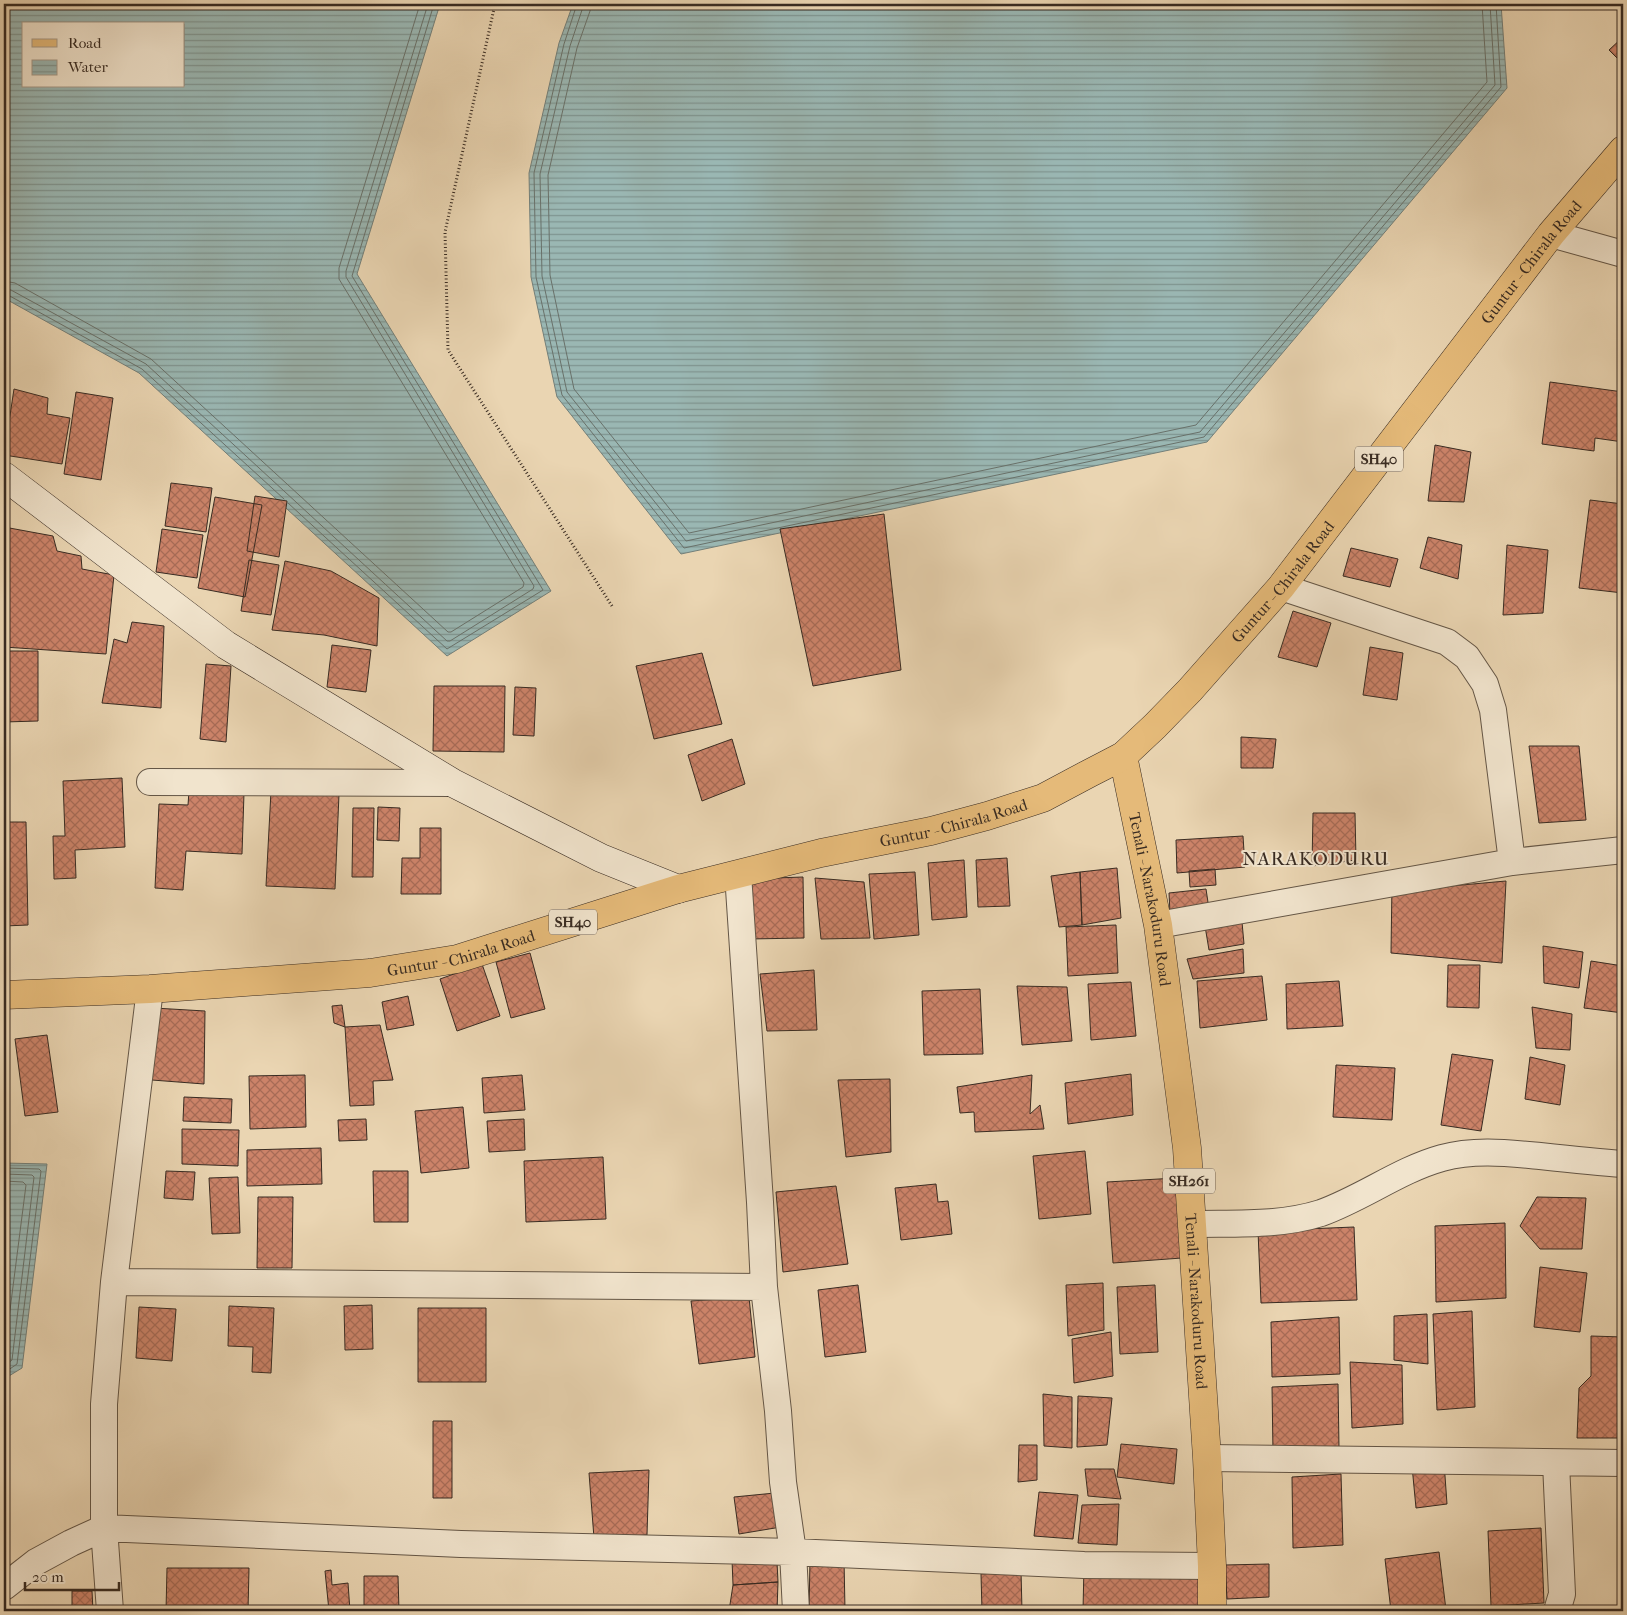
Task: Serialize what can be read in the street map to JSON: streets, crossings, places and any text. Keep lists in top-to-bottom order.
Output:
{
  "streets": {
    "main road": [
      "Guntur - Chirala Road",
      "SH40",
      "Tenali - Narakoduru Road",
      "SH261"
    ]
  },
  "crossings": [
    ["Guntur - Chirala Road", "Tenali - Narakoduru Road"]
  ],
  "districts": ["NARAKODURU"],
  "legend": ["Road", "Water"],
  "scale_bar": "20 m"
}
